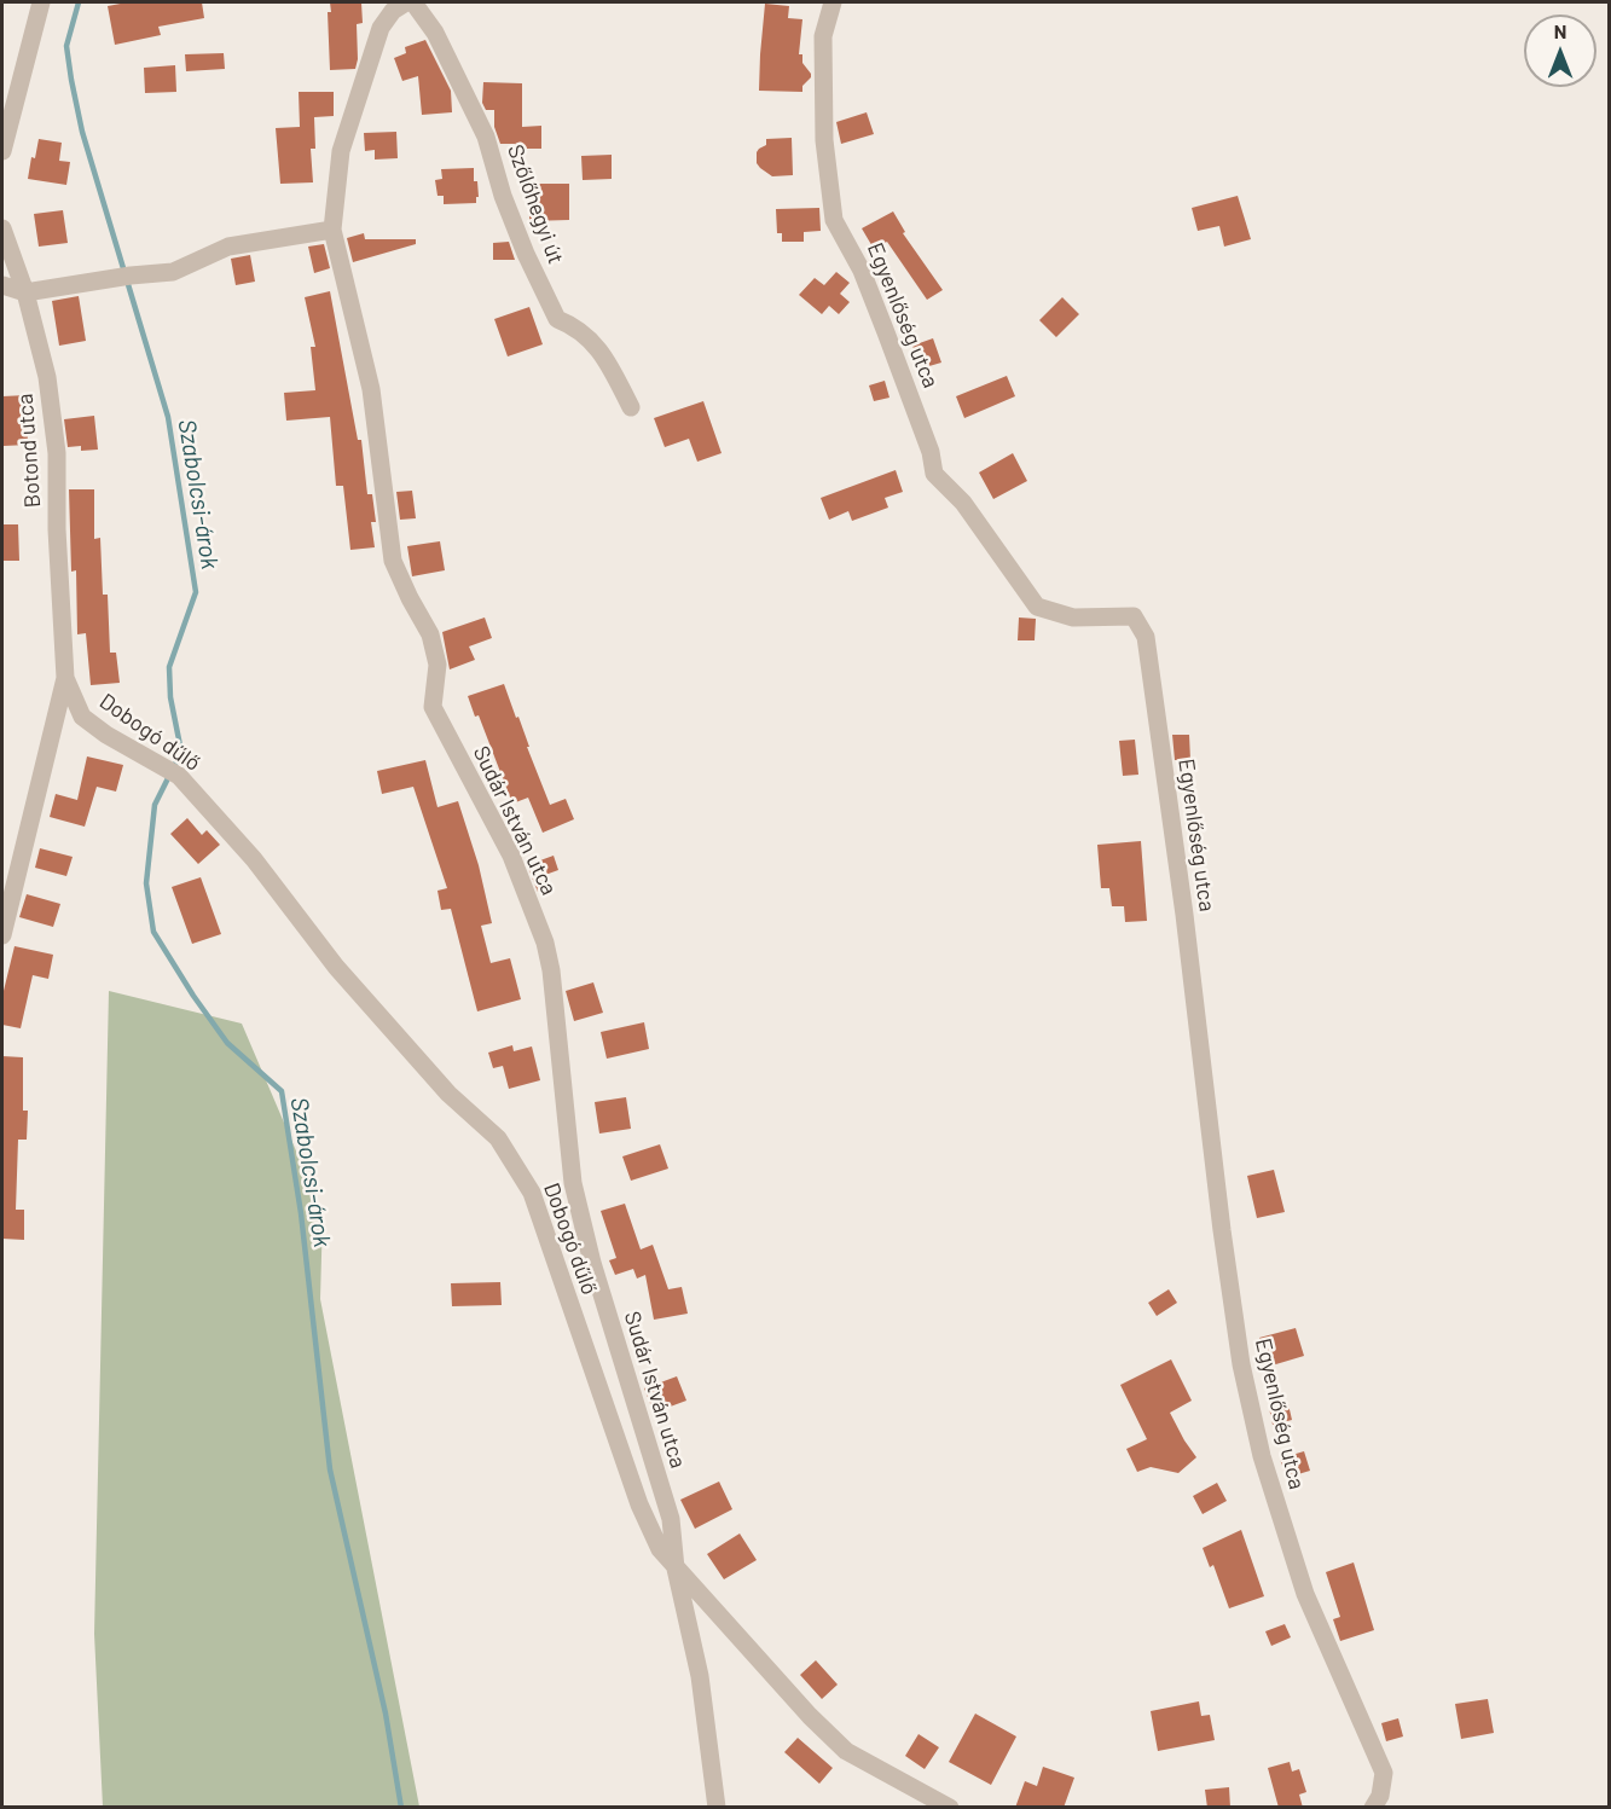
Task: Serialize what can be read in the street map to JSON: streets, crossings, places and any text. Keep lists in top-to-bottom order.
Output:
{
  "streets": {
    "street": [
      "Szőlőhegyi út",
      "Egyenlőség utca",
      "Botond utca",
      "Dobogó dűlő",
      "Sudár István utca"
    ]
  },
  "crossings": [
    ["Botond utca", "Dobogó dűlő"],
    ["Dobogó dűlő", "Sudár István utca"]
  ],
  "water": ["Szabolcsi-árok"],
  "north": "top"
}
